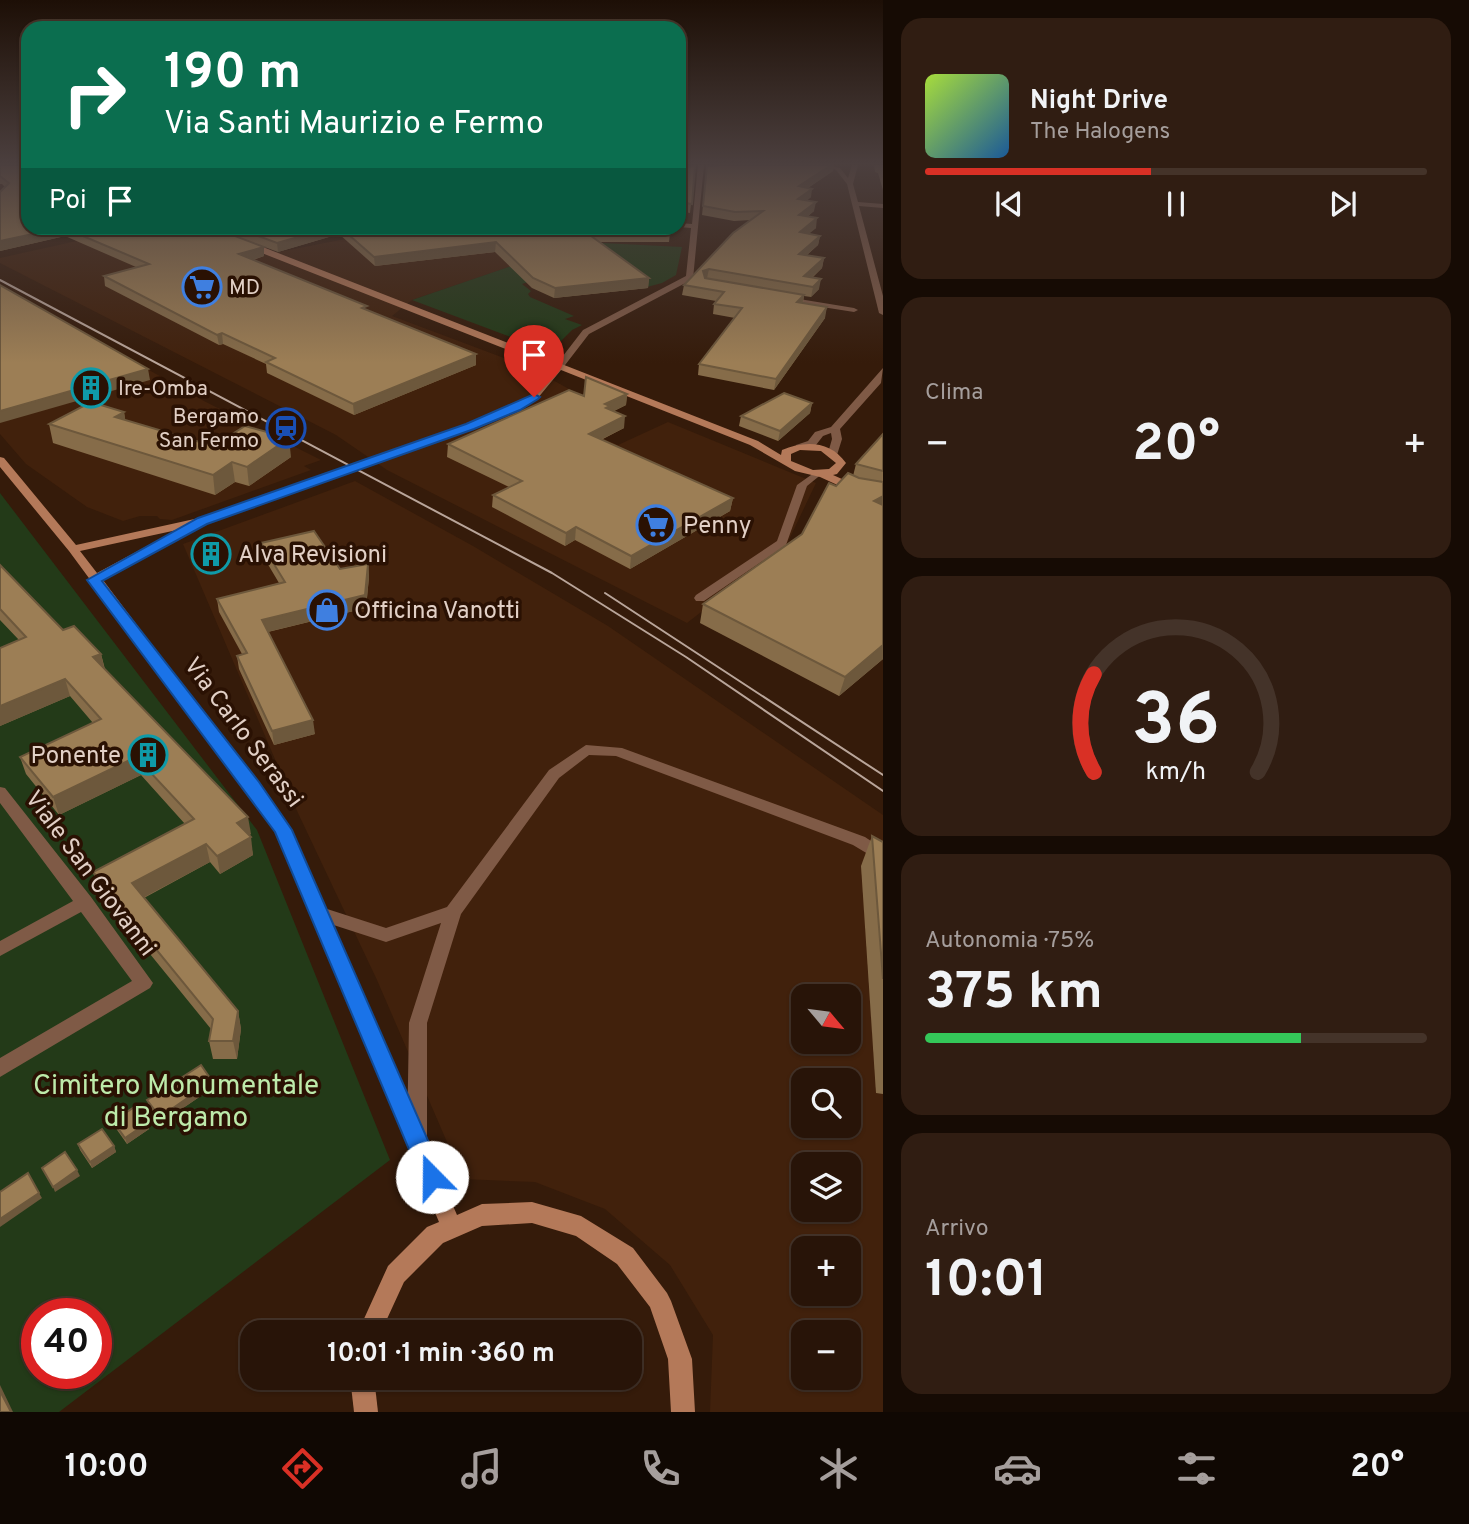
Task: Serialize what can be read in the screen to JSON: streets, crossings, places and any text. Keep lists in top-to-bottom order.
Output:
{
  "streets": {
    "street": ["Via Carlo Serassi", "Viale San Giovanni"]
  },
  "parks": ["Cimitero Monumentale di Bergamo"],
  "places": {
    "supermarket": ["MD", "Penny"],
    "building": ["Ire-Omba", "Alva Revisioni", "Ponente"],
    "station": ["Bergamo San Fermo"],
    "shop": ["Officina Vanotti"]
  },
  "north": "bottom right",
  "page": {
    "turn": ["190 m", "Via Santi Maurizio e Fermo"],
    "song": ["Night Drive", "The Halogens"],
    "then": "Poi",
    "tile": [
      "Clima",
      ["Autonomia · 75%", "375 km"],
      ["Arrivo", "10:01"]
    ],
    "heat": ["−", "20°", "+"],
    "map_buttons": ["+", "−"],
    "limit": "40",
    "trip": "10:01 · 1 min · 360 m",
    "tabs": ["10:00", "20°"],
    "gauge": ["36", "km/h"]
  }
}
